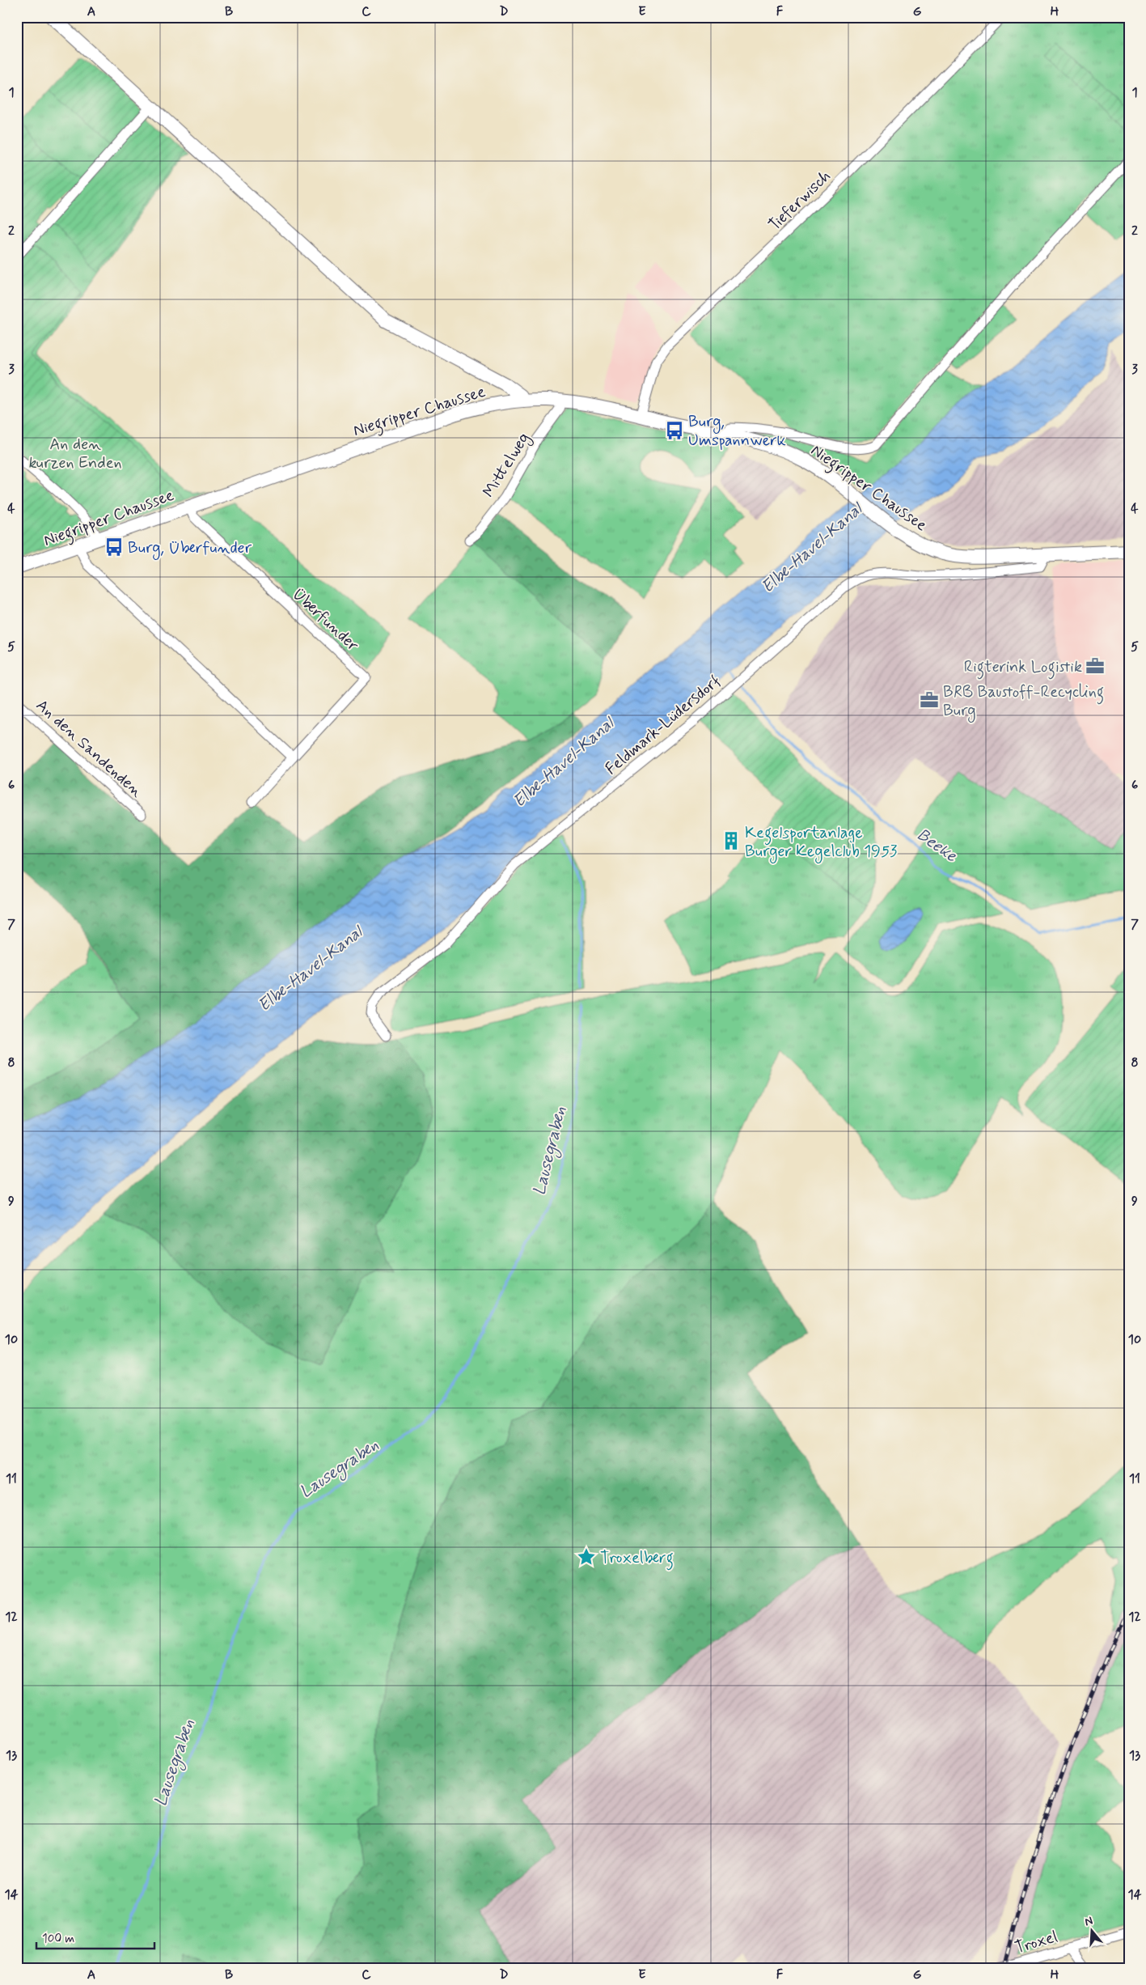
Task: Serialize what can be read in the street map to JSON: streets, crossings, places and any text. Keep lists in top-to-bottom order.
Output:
{
  "streets": {
    "main road": ["Niegripper Chaussee"],
    "street": [
      "Tieferwisch",
      "Mittelweg",
      "Überfunder",
      "Feldmark-Lüdersdorf",
      "An den Sandenden",
      "Troxel"
    ]
  },
  "crossings": [
    ["Tieferwisch", "Niegripper Chaussee"],
    ["Niegripper Chaussee", "Mittelweg"],
    ["Niegripper Chaussee", "Überfunder"],
    ["Niegripper Chaussee", "Feldmark-Lüdersdorf"]
  ],
  "water": ["Elbe-Havel-Kanal", "Beeke", "Lausegraben"],
  "parks": ["An den kurzen Enden"],
  "places": {
    "bus stop": ["Burg, Umspannwerk", "Burg, Überfunder"],
    "office": ["Rigterink Logistik", "BRB Baustoff-Recycling Burg"],
    "building": ["Kegelsportanlage Burger Kegelclub 1953"],
    "place": ["Troxelberg"]
  },
  "scale_bar": "100 m",
  "north": "top",
  "grid": {
    "columns": [
      "A",
      "B",
      "C",
      "D",
      "E",
      "F",
      "G",
      "H"
    ],
    "rows": [
      "1",
      "2",
      "3",
      "4",
      "5",
      "6",
      "7",
      "8",
      "9",
      "10",
      "11",
      "12",
      "13",
      "14"
    ]
  }
}
